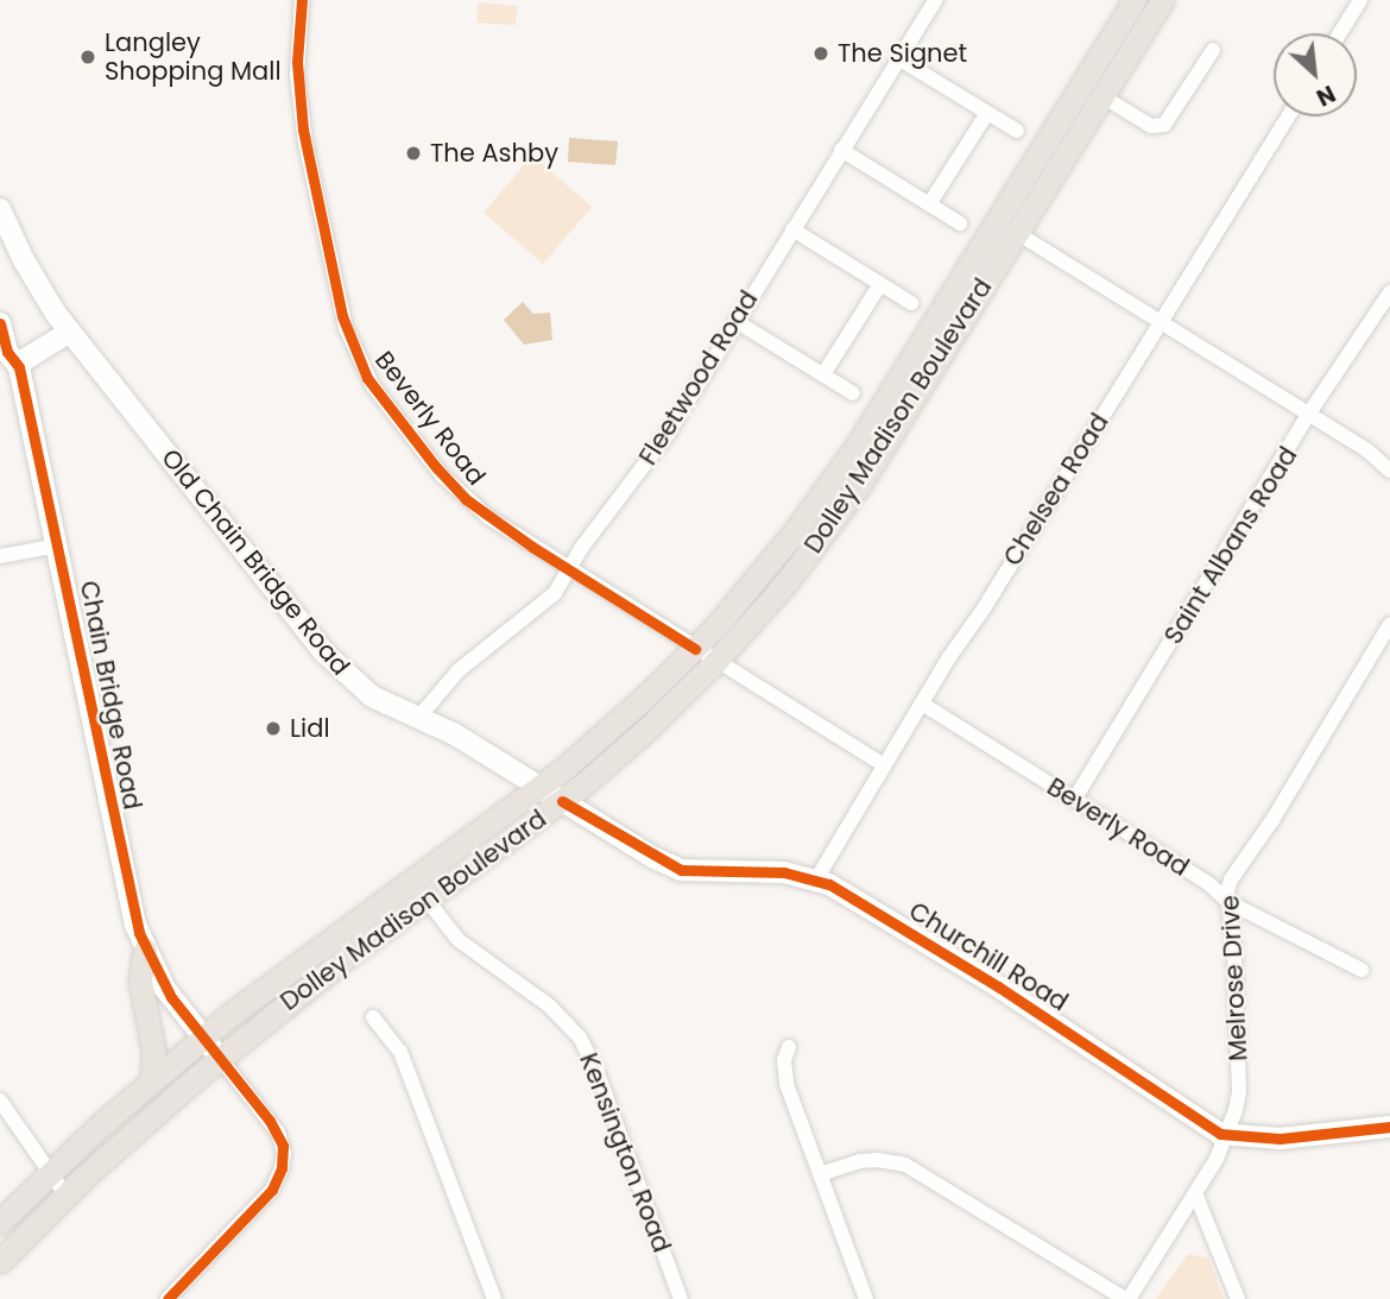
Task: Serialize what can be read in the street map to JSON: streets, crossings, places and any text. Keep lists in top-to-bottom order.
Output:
{
  "streets": {
    "main road": ["Dolley Madison Boulevard"],
    "street": [
      "Fleetwood Road",
      "Beverly Road",
      "Chelsea Road",
      "Saint Albans Road",
      "Old Chain Bridge Road",
      "Chain Bridge Road",
      "Churchill Road",
      "Melrose Drive",
      "Kensington Road"
    ]
  },
  "crossings": [
    ["Fleetwood Road", "Beverly Road"],
    ["Fleetwood Road", "Old Chain Bridge Road"],
    ["Dolley Madison Boulevard", "Beverly Road"],
    ["Dolley Madison Boulevard", "Old Chain Bridge Road"],
    ["Dolley Madison Boulevard", "Chain Bridge Road"],
    ["Dolley Madison Boulevard", "Churchill Road"],
    ["Dolley Madison Boulevard", "Kensington Road"],
    ["Beverly Road", "Chelsea Road"],
    ["Beverly Road", "Saint Albans Road"],
    ["Beverly Road", "Melrose Drive"],
    ["Chelsea Road", "Churchill Road"],
    ["Old Chain Bridge Road", "Churchill Road"],
    ["Churchill Road", "Melrose Drive"]
  ],
  "places": [
    "The Signet",
    "Langley Shopping Mall",
    "The Ashby",
    "Lidl"
  ],
  "north": "bottom right"
}
